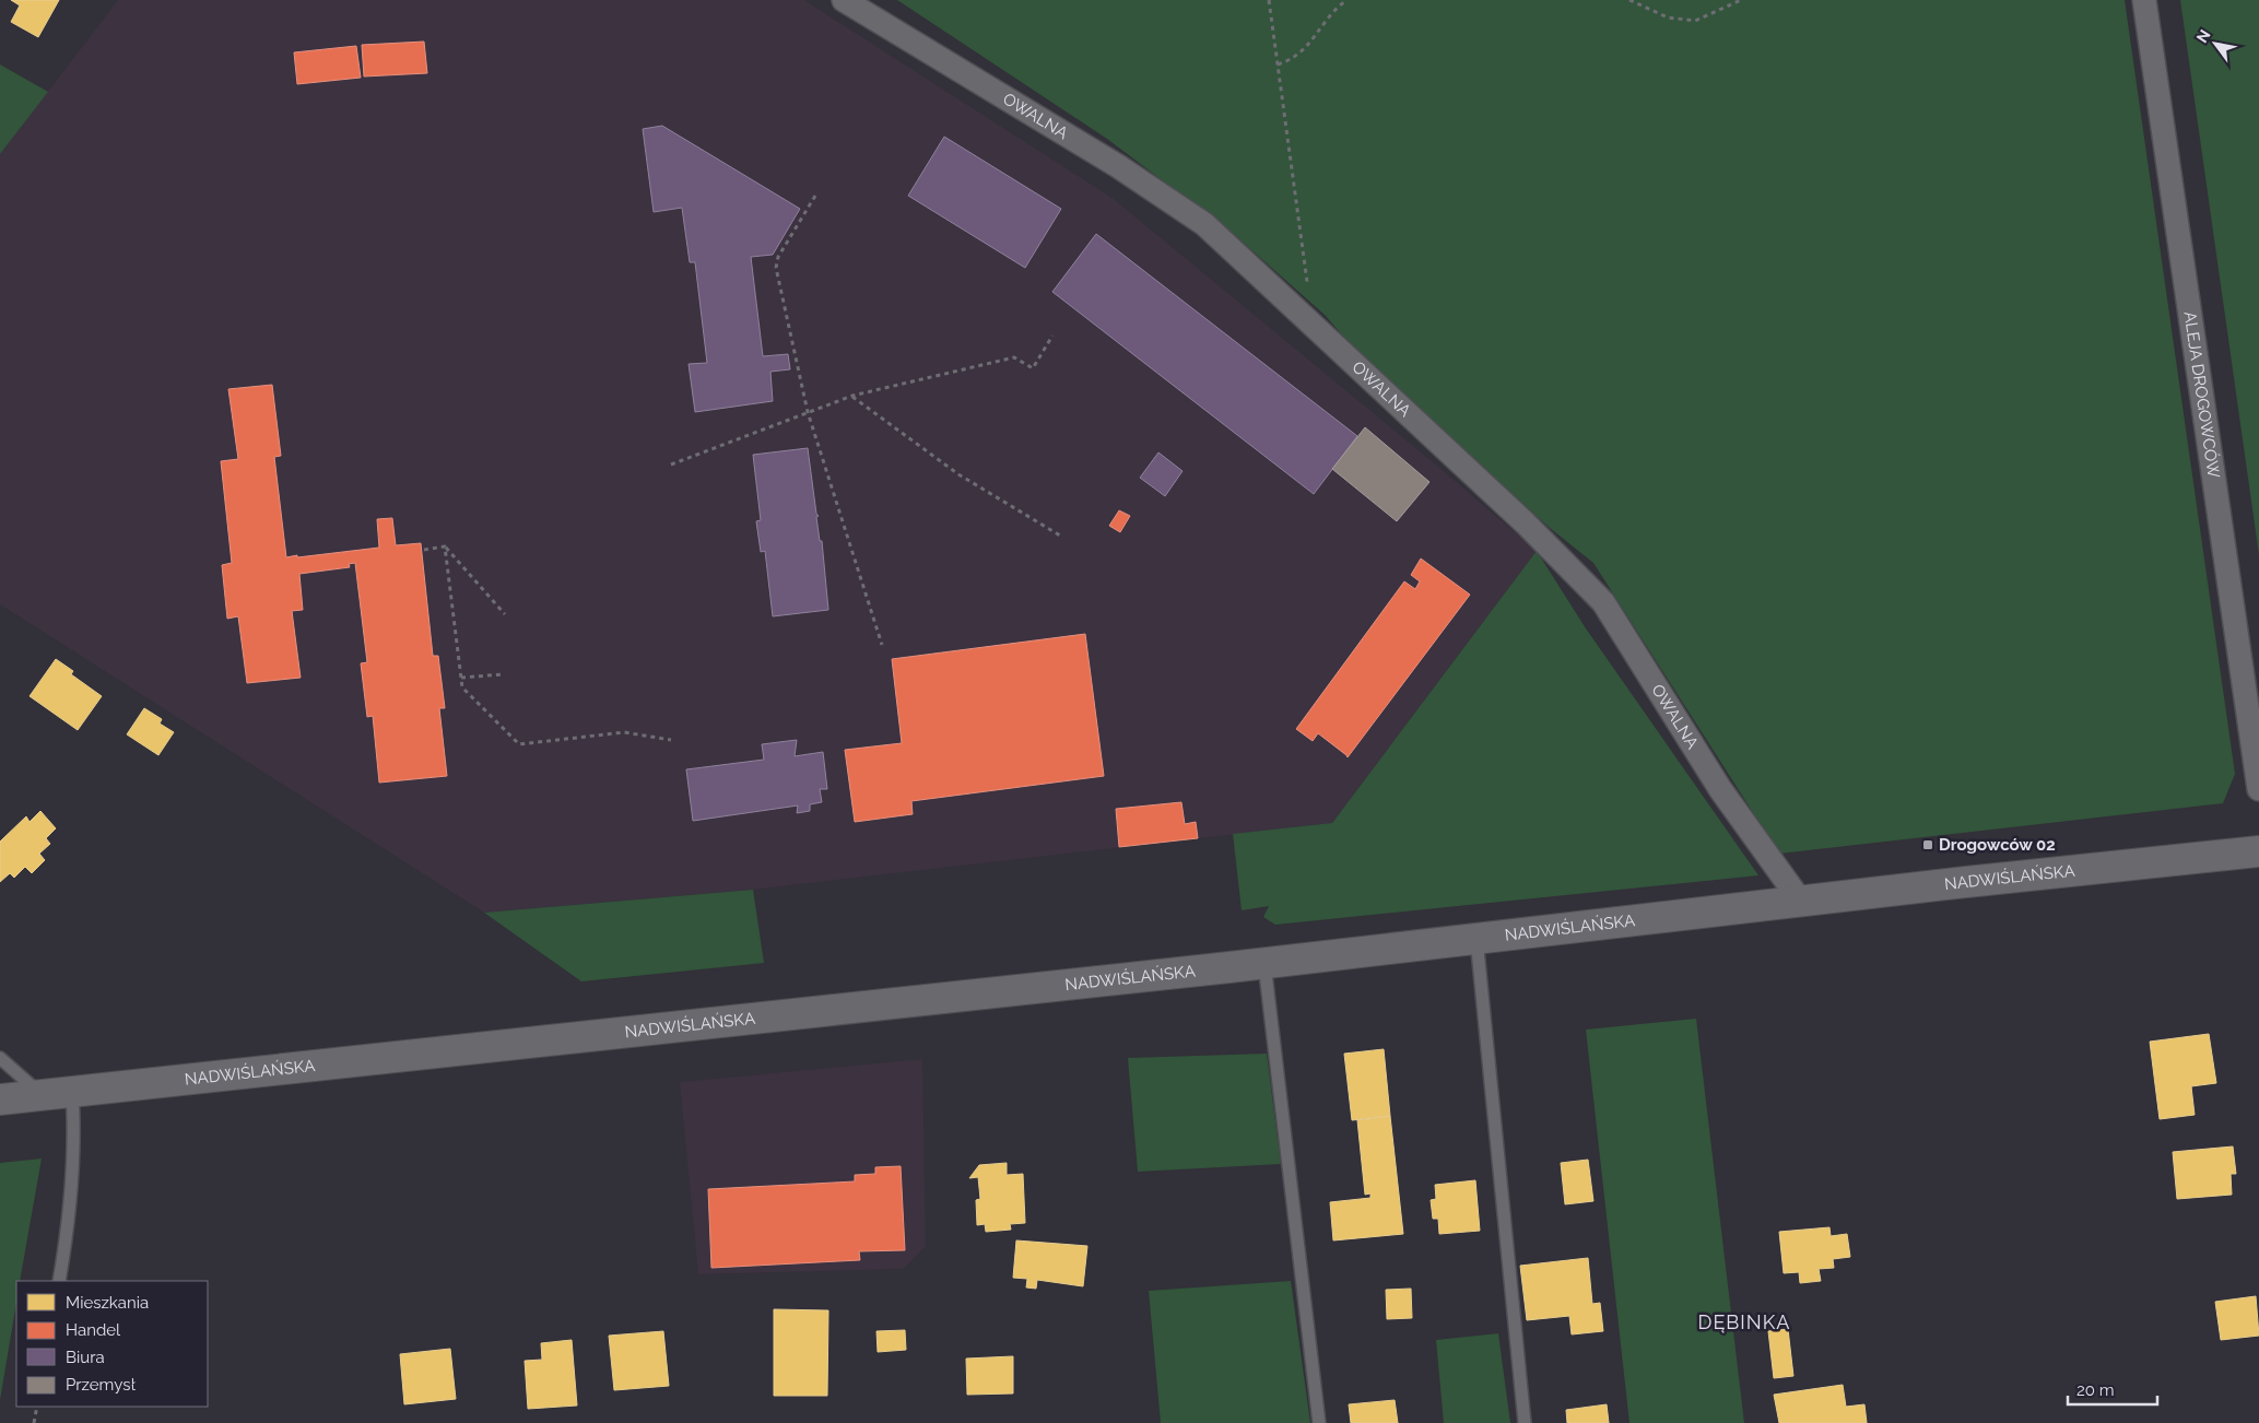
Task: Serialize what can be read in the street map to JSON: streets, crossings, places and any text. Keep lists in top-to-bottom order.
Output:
{
  "streets": {
    "main road": ["NADWIŚLAŃSKA"],
    "street": ["OWALNA", "ALEJA DROGOWCÓW"]
  },
  "crossings": [
    ["OWALNA", "NADWIŚLAŃSKA"]
  ],
  "districts": ["DĘBINKA"],
  "places": {
    "transit": ["Drogowców 02"]
  },
  "legend": [
    "Mieszkania",
    "Handel",
    "Biura",
    "Przemysł"
  ],
  "scale_bar": "20 m",
  "north": "top left"
}
